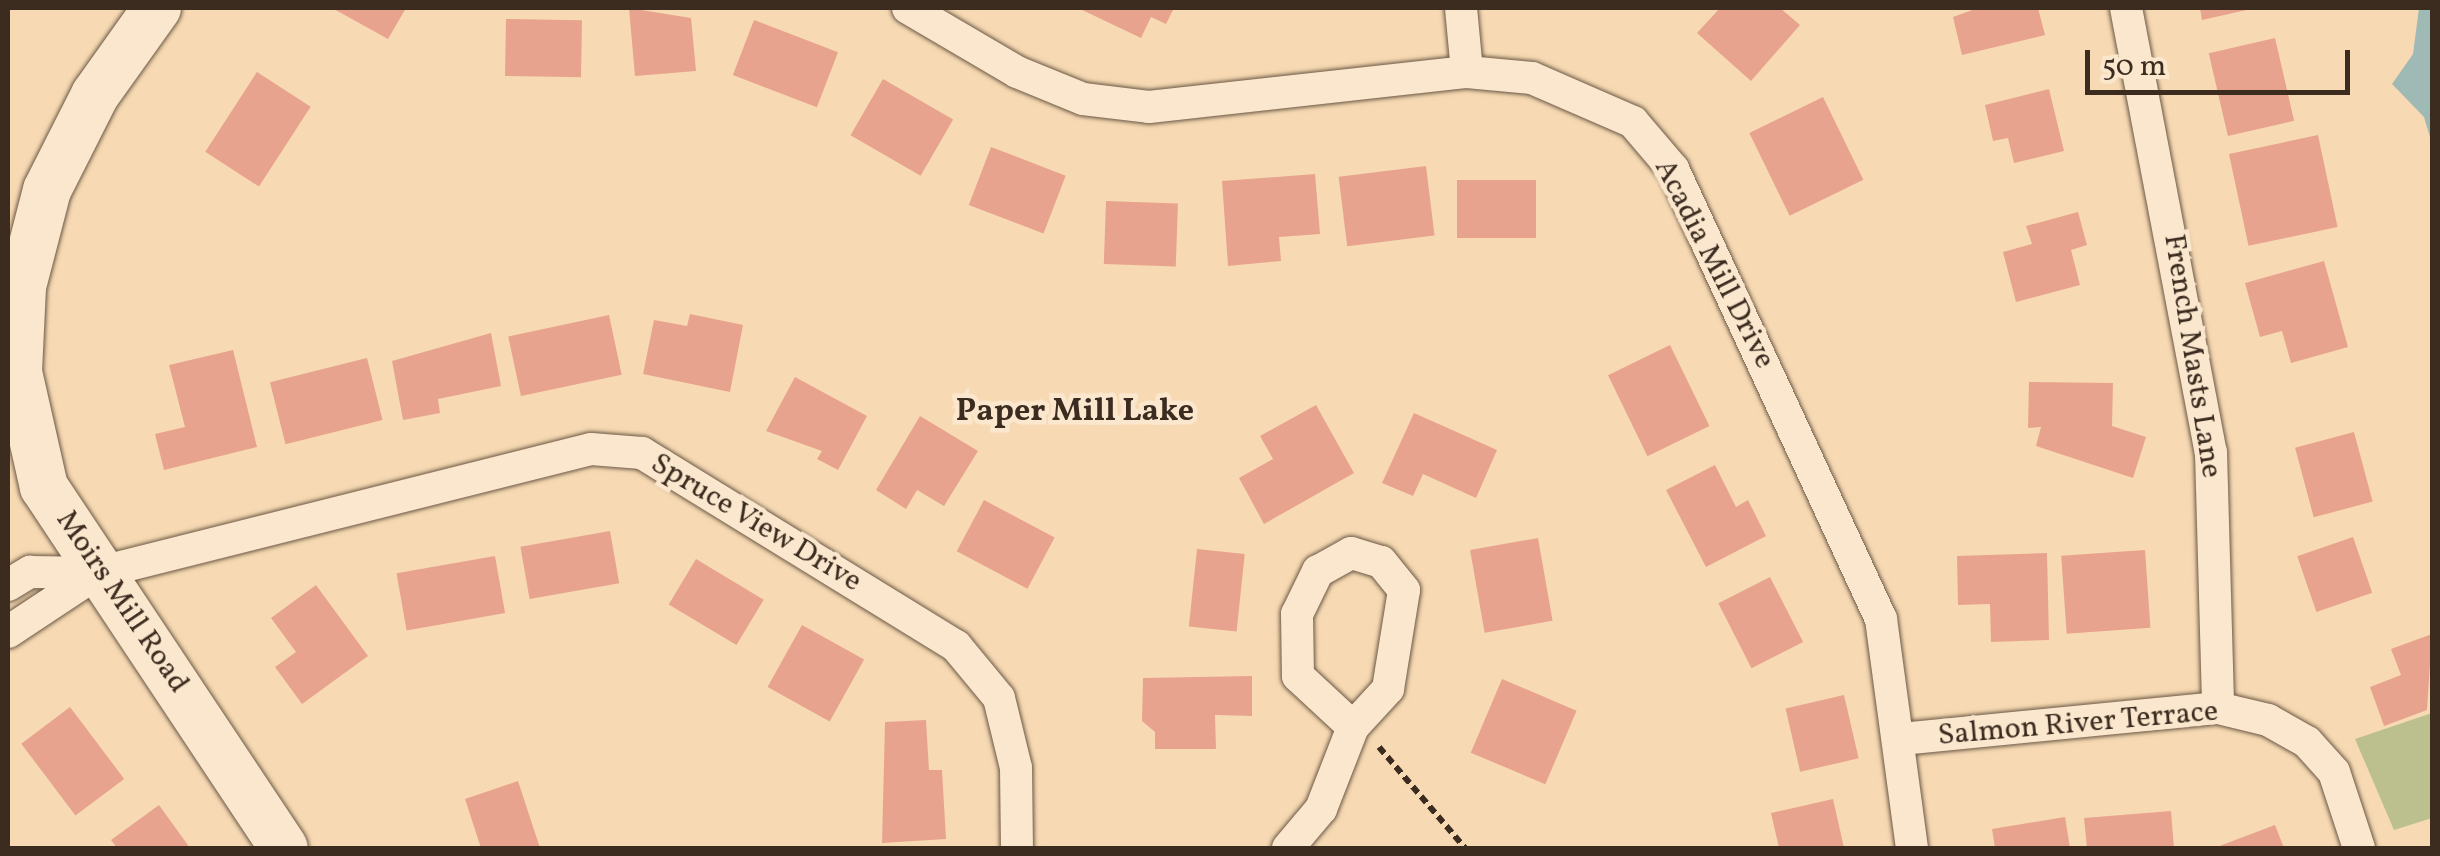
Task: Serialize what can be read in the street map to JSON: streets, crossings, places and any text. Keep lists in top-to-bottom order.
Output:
{
  "streets": {
    "street": [
      "Acadia Mill Drive",
      "French Masts Lane",
      "Spruce View Drive",
      "Moirs Mill Road",
      "Salmon River Terrace"
    ]
  },
  "crossings": [
    ["Acadia Mill Drive", "Salmon River Terrace"],
    ["French Masts Lane", "Salmon River Terrace"],
    ["Spruce View Drive", "Moirs Mill Road"]
  ],
  "districts": ["Paper Mill Lake"],
  "scale_bar": "50 m"
}
